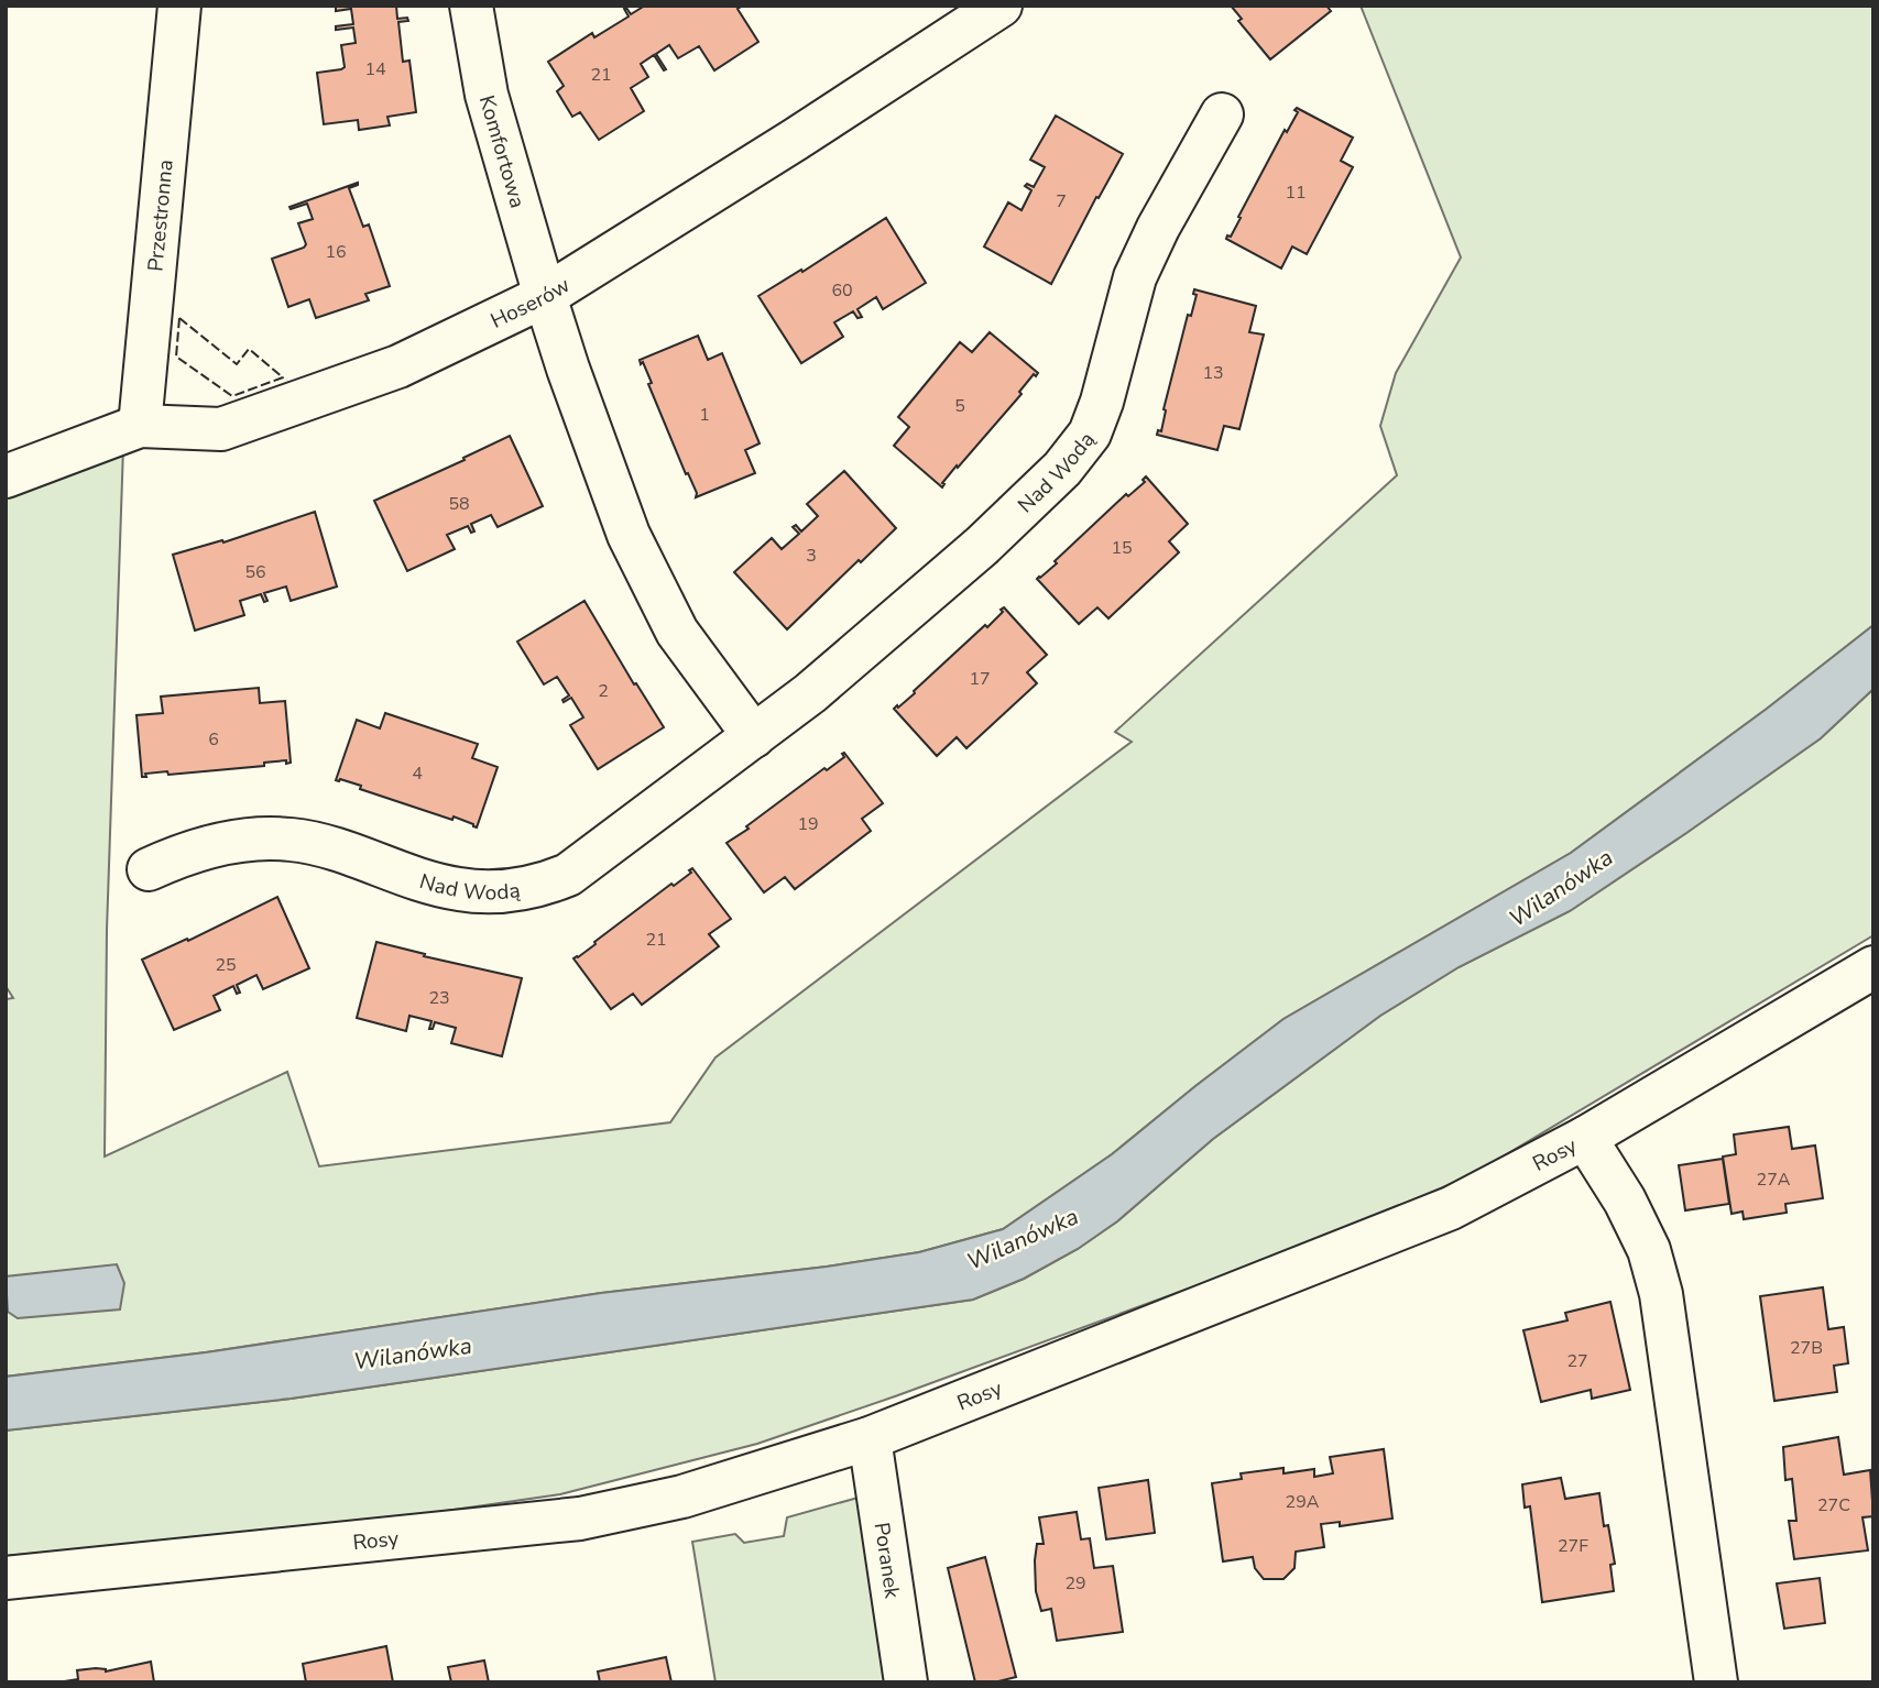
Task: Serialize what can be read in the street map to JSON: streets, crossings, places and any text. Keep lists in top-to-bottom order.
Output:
{
  "streets": {
    "street": [
      "Komfortowa",
      "Przestronna",
      "Hoserów",
      "Nad Wodą",
      "Rosy",
      "Poranek"
    ]
  },
  "crossings": [
    ["Komfortowa", "Hoserów"],
    ["Przestronna", "Hoserów"],
    ["Rosy", "Poranek"]
  ],
  "water": ["Wilanówka"],
  "house_numbers": [
    "14",
    "21",
    "11",
    "7",
    "16",
    "60",
    "13",
    "5",
    "1",
    "58",
    "15",
    "3",
    "56",
    "17",
    "2",
    "6",
    "4",
    "19",
    "21",
    "25",
    "23",
    "27A",
    "27B",
    "27",
    "29A",
    "27C",
    "27F",
    "29"
  ]
}
